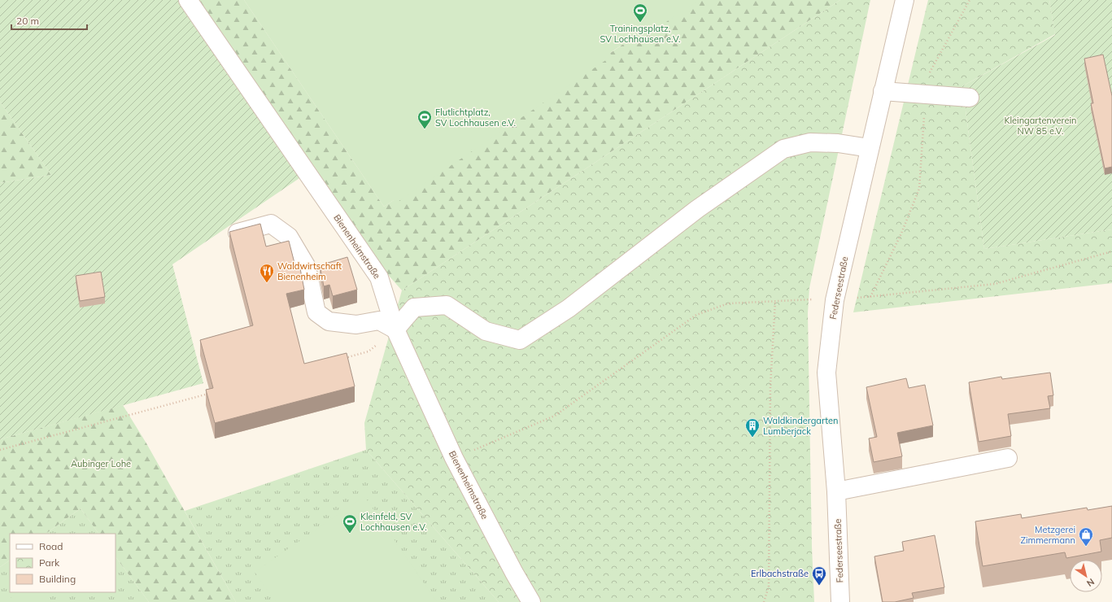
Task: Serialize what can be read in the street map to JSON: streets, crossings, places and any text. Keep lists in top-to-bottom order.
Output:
{
  "streets": {
    "street": ["Bienenheimstraße", "Federseestraße"]
  },
  "parks": ["Kleingartenverein NW 85 e.V.", "Aubinger Lohe"],
  "places": {
    "sports": ["Trainingsplatz, SV Lochhausen e.V.", "Flutlichtplatz, SV Lochhausen e.V.", "Kleinfeld, SV Lochhausen e.V."],
    "restaurant": ["Waldwirtschaft Bienenheim"],
    "building": ["Waldkindergarten Lumberjack"],
    "shop": ["Metzgerei Zimmermann"],
    "bus stop": ["Erlbachstraße"]
  },
  "legend": ["Road", "Park", "Building"],
  "scale_bar": "20 m",
  "north": "bottom right"
}
